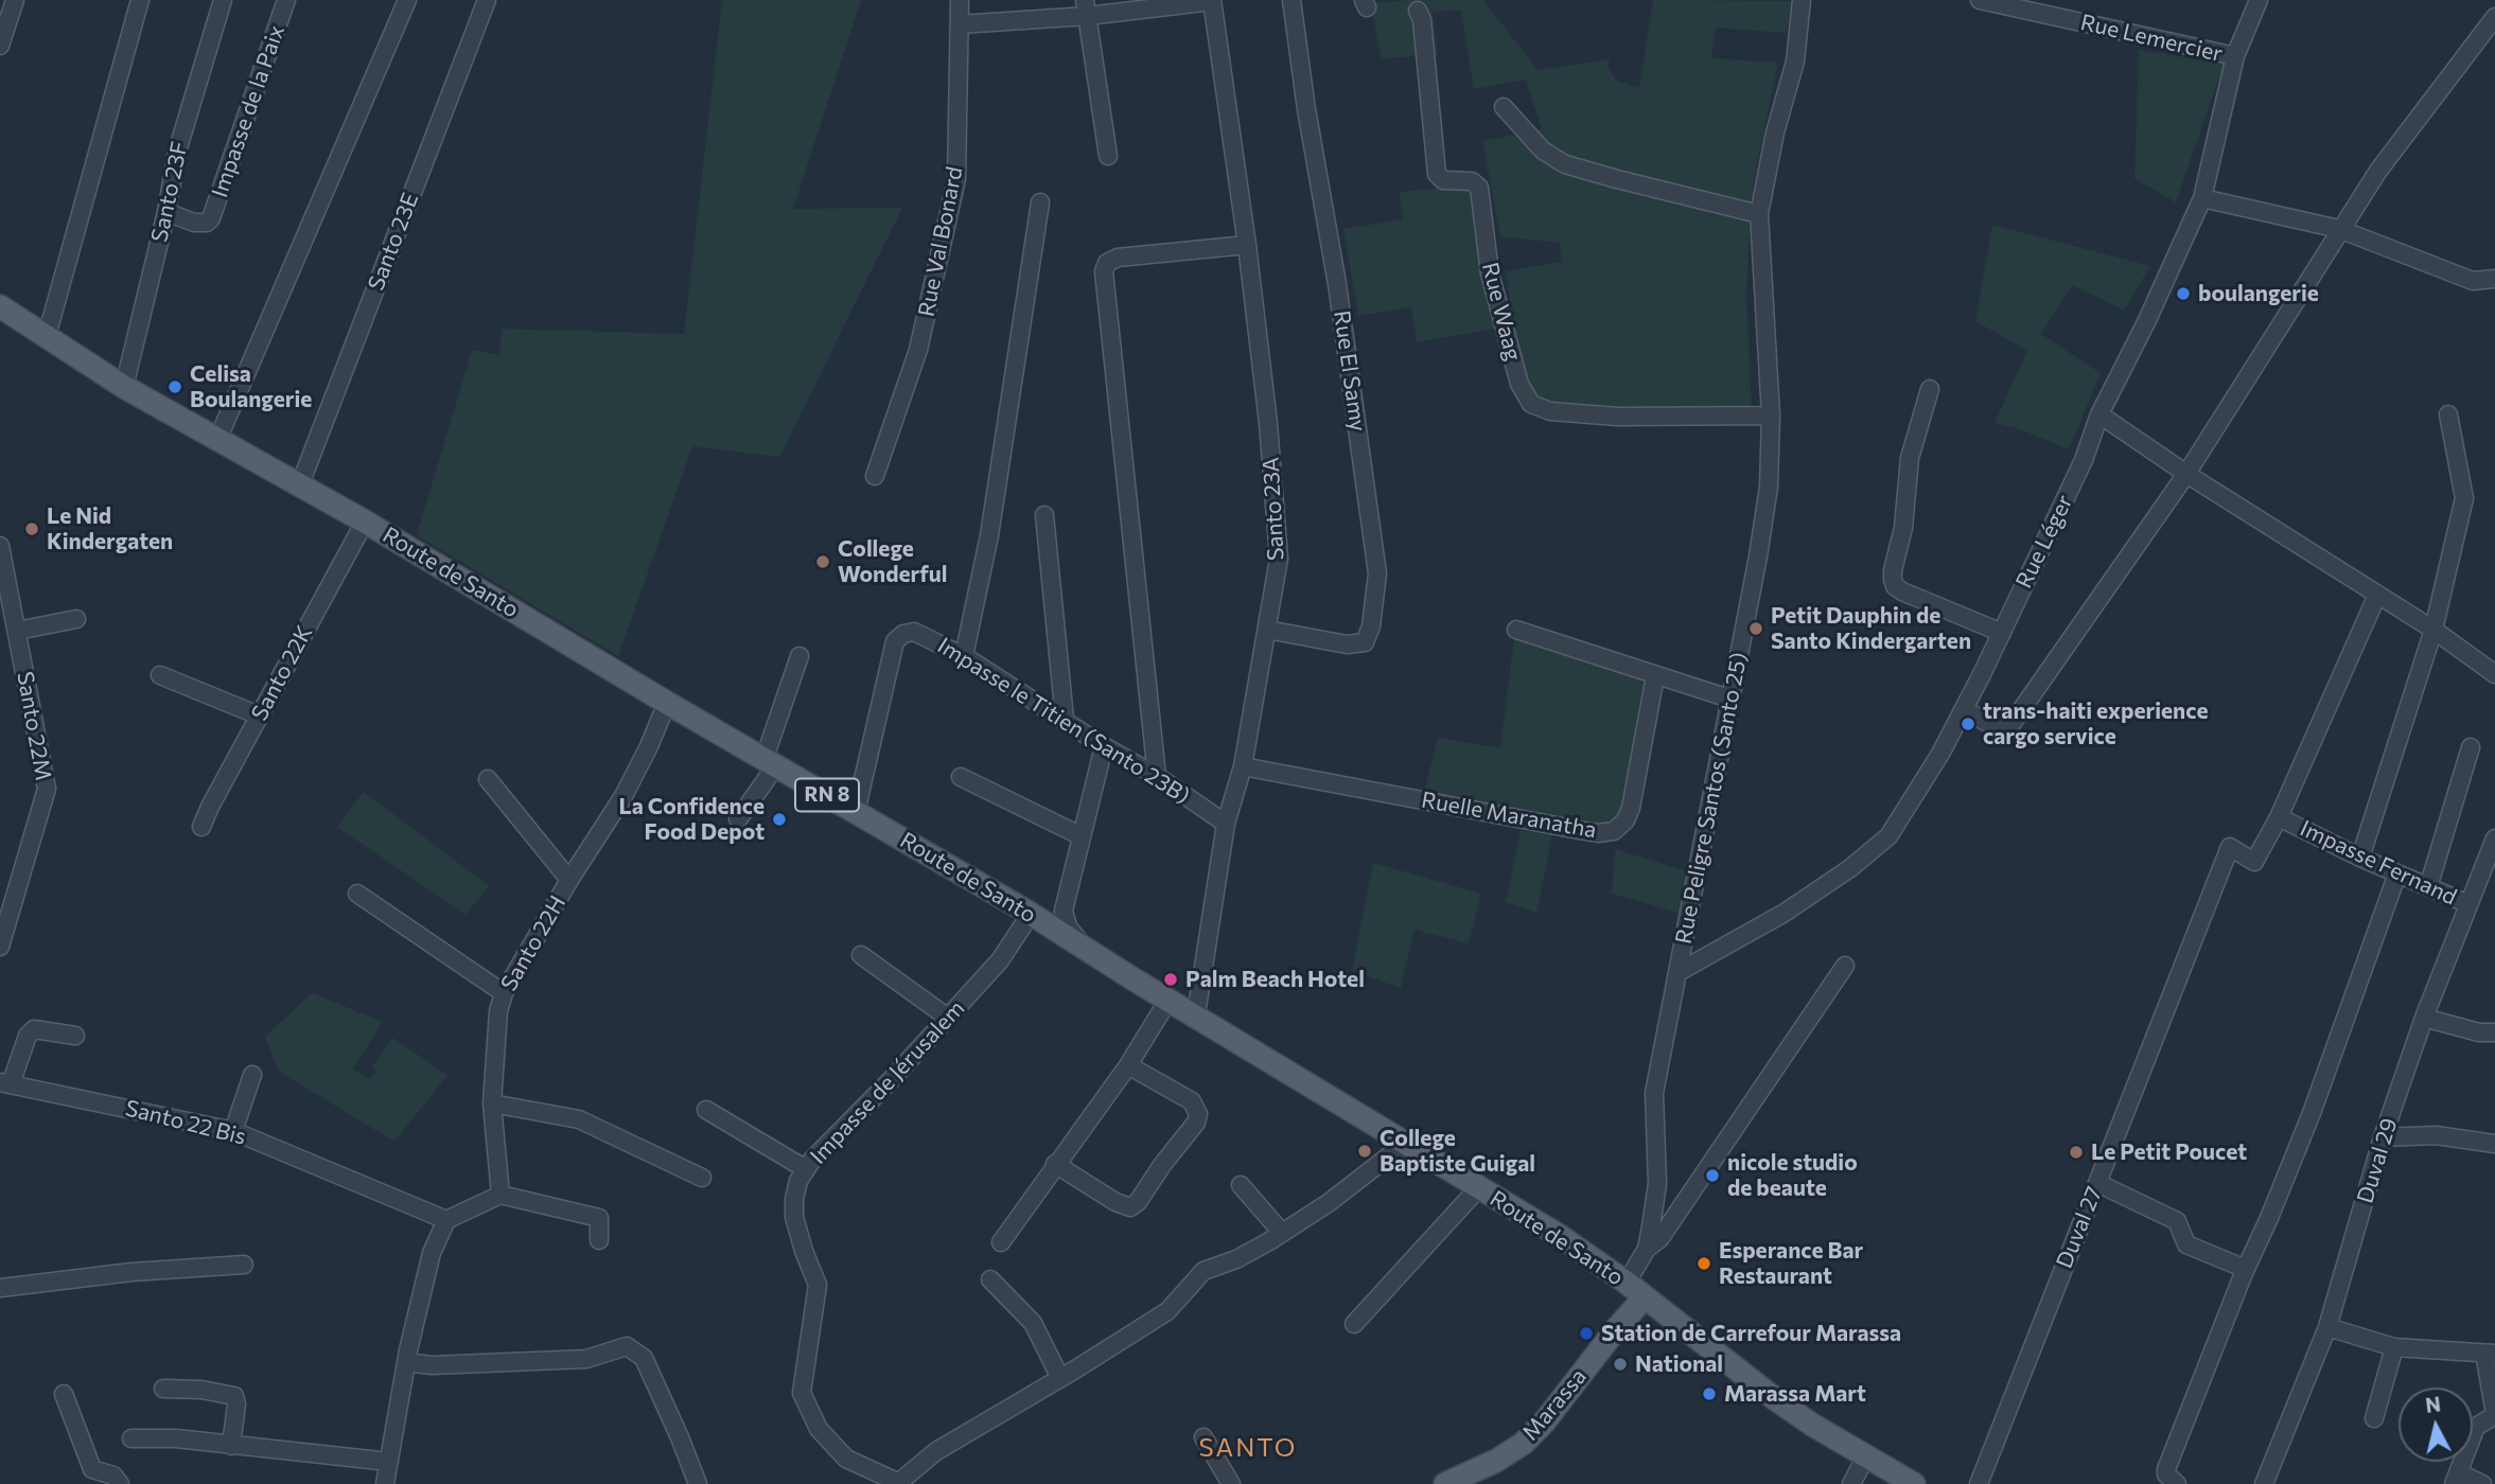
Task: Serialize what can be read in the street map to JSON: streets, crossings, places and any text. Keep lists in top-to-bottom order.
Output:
{
  "streets": {
    "main road": ["Route de Santo", "RN 8", "Marassa"],
    "street": [
      "Rue Lemercier",
      "Impasse de la Paix",
      "Santo 23F",
      "Santo 23E",
      "Rue Val Bonard",
      "Rue Waag",
      "Rue El Samy",
      "Santo 23A",
      "Rue Léger",
      "Santo 22K",
      "Impasse le Titien (Santo 23B)",
      "Santo 22M",
      "Rue Peligre Santos (Santo 25)",
      "Ruelle Maranatha",
      "Impasse Fernand",
      "Santo 22H",
      "Impasse de Jérusalem",
      "Santo 22 Bis",
      "Duval 29",
      "Duval 27"
    ]
  },
  "crossings": [
    ["Rue Lemercier", "Rue Léger"],
    ["Impasse de la Paix", "Santo 23F"],
    ["Santo 23F", "Route de Santo"],
    ["Santo 23E", "Route de Santo"],
    ["Rue Waag", "Rue Peligre Santos (Santo 25)"],
    ["Rue El Samy", "Santo 23A"],
    ["Santo 23A", "Route de Santo"],
    ["Santo 23A", "Impasse le Titien (Santo 23B)"],
    ["Santo 23A", "Ruelle Maranatha"],
    ["Rue Léger", "Rue Peligre Santos (Santo 25)"],
    ["Route de Santo", "Santo 22K"],
    ["Route de Santo", "Impasse le Titien (Santo 23B)"],
    ["Route de Santo", "Rue Peligre Santos (Santo 25)"],
    ["Route de Santo", "Santo 22H"],
    ["Route de Santo", "Impasse de Jérusalem"],
    ["Route de Santo", "Marassa"],
    ["Impasse Fernand", "Duval 29"],
    ["Impasse Fernand", "Duval 27"]
  ],
  "districts": ["SANTO"],
  "places": [
    "boulangerie",
    "Celisa Boulangerie",
    "Le Nid Kindergaten",
    "College Wonderful",
    "Petit Dauphin de Santo Kindergarten",
    "trans-haiti experience cargo service",
    "La Confidence Food Depot",
    "Palm Beach Hotel",
    "College Baptiste Guigal",
    "Le Petit Poucet",
    "nicole studio de beaute",
    "Esperance Bar Restaurant",
    "Station de Carrefour Marassa",
    "National",
    "Marassa Mart"
  ],
  "north": "top"
}
